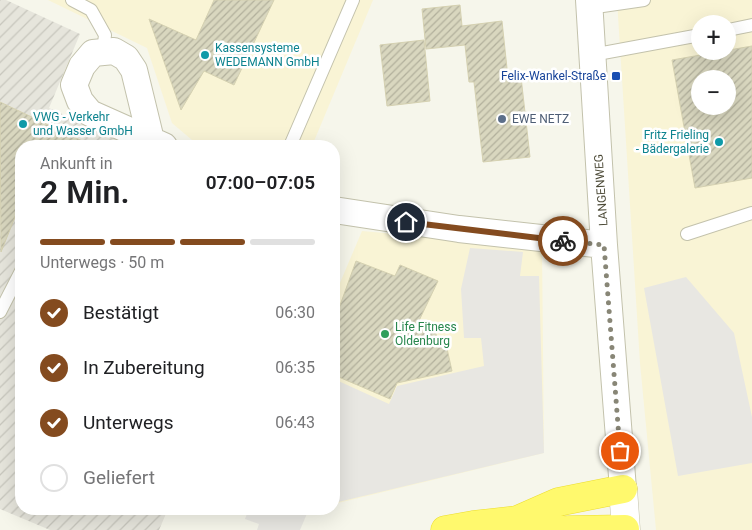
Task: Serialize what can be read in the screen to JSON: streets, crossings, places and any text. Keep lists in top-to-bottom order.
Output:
{
  "streets": {
    "street": ["LANGENWEG"]
  },
  "places": {
    "other": [
      "Kassensysteme WEDEMANN GmbH",
      "EWE NETZ",
      "VWG - Verkehr und Wasser GmbH",
      "Fritz Frieling - Bädergalerie",
      "Life Fitness Oldenburg"
    ],
    "transit": ["Felix-Wankel-Straße"]
  },
  "page": {
    "map_buttons": ["+", "−"],
    "heading": ["2 Min.", "Ankunft in", "07:00–07:05"],
    "bar": "Unterwegs · 50 m",
    "list": [
      ["Bestätigt", "06:30"],
      ["In Zubereitung", "06:35"],
      ["Unterwegs", "06:43"],
      "Geliefert"
    ]
  }
}
